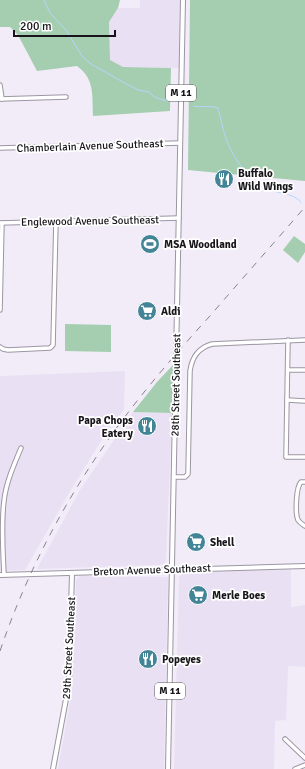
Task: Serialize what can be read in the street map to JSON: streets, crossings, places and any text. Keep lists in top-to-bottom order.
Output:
{
  "streets": {
    "main road": [
      "M 11",
      "28th Street Southeast",
      "Breton Avenue Southeast",
      "29th Street Southeast"
    ],
    "street": ["Chamberlain Avenue Southeast", "Englewood Avenue Southeast"]
  },
  "crossings": [
    ["Chamberlain Avenue Southeast", "28th Street Southeast"],
    ["Englewood Avenue Southeast", "28th Street Southeast"],
    ["28th Street Southeast", "Breton Avenue Southeast"],
    ["Breton Avenue Southeast", "29th Street Southeast"]
  ],
  "places": {
    "restaurant": ["Buffalo Wild Wings", "Papa Chops Eatery", "Popeyes"],
    "sports": ["MSA Woodland"],
    "supermarket": ["Aldi", "Shell", "Merle Boes"]
  },
  "scale_bar": "200 m"
}
